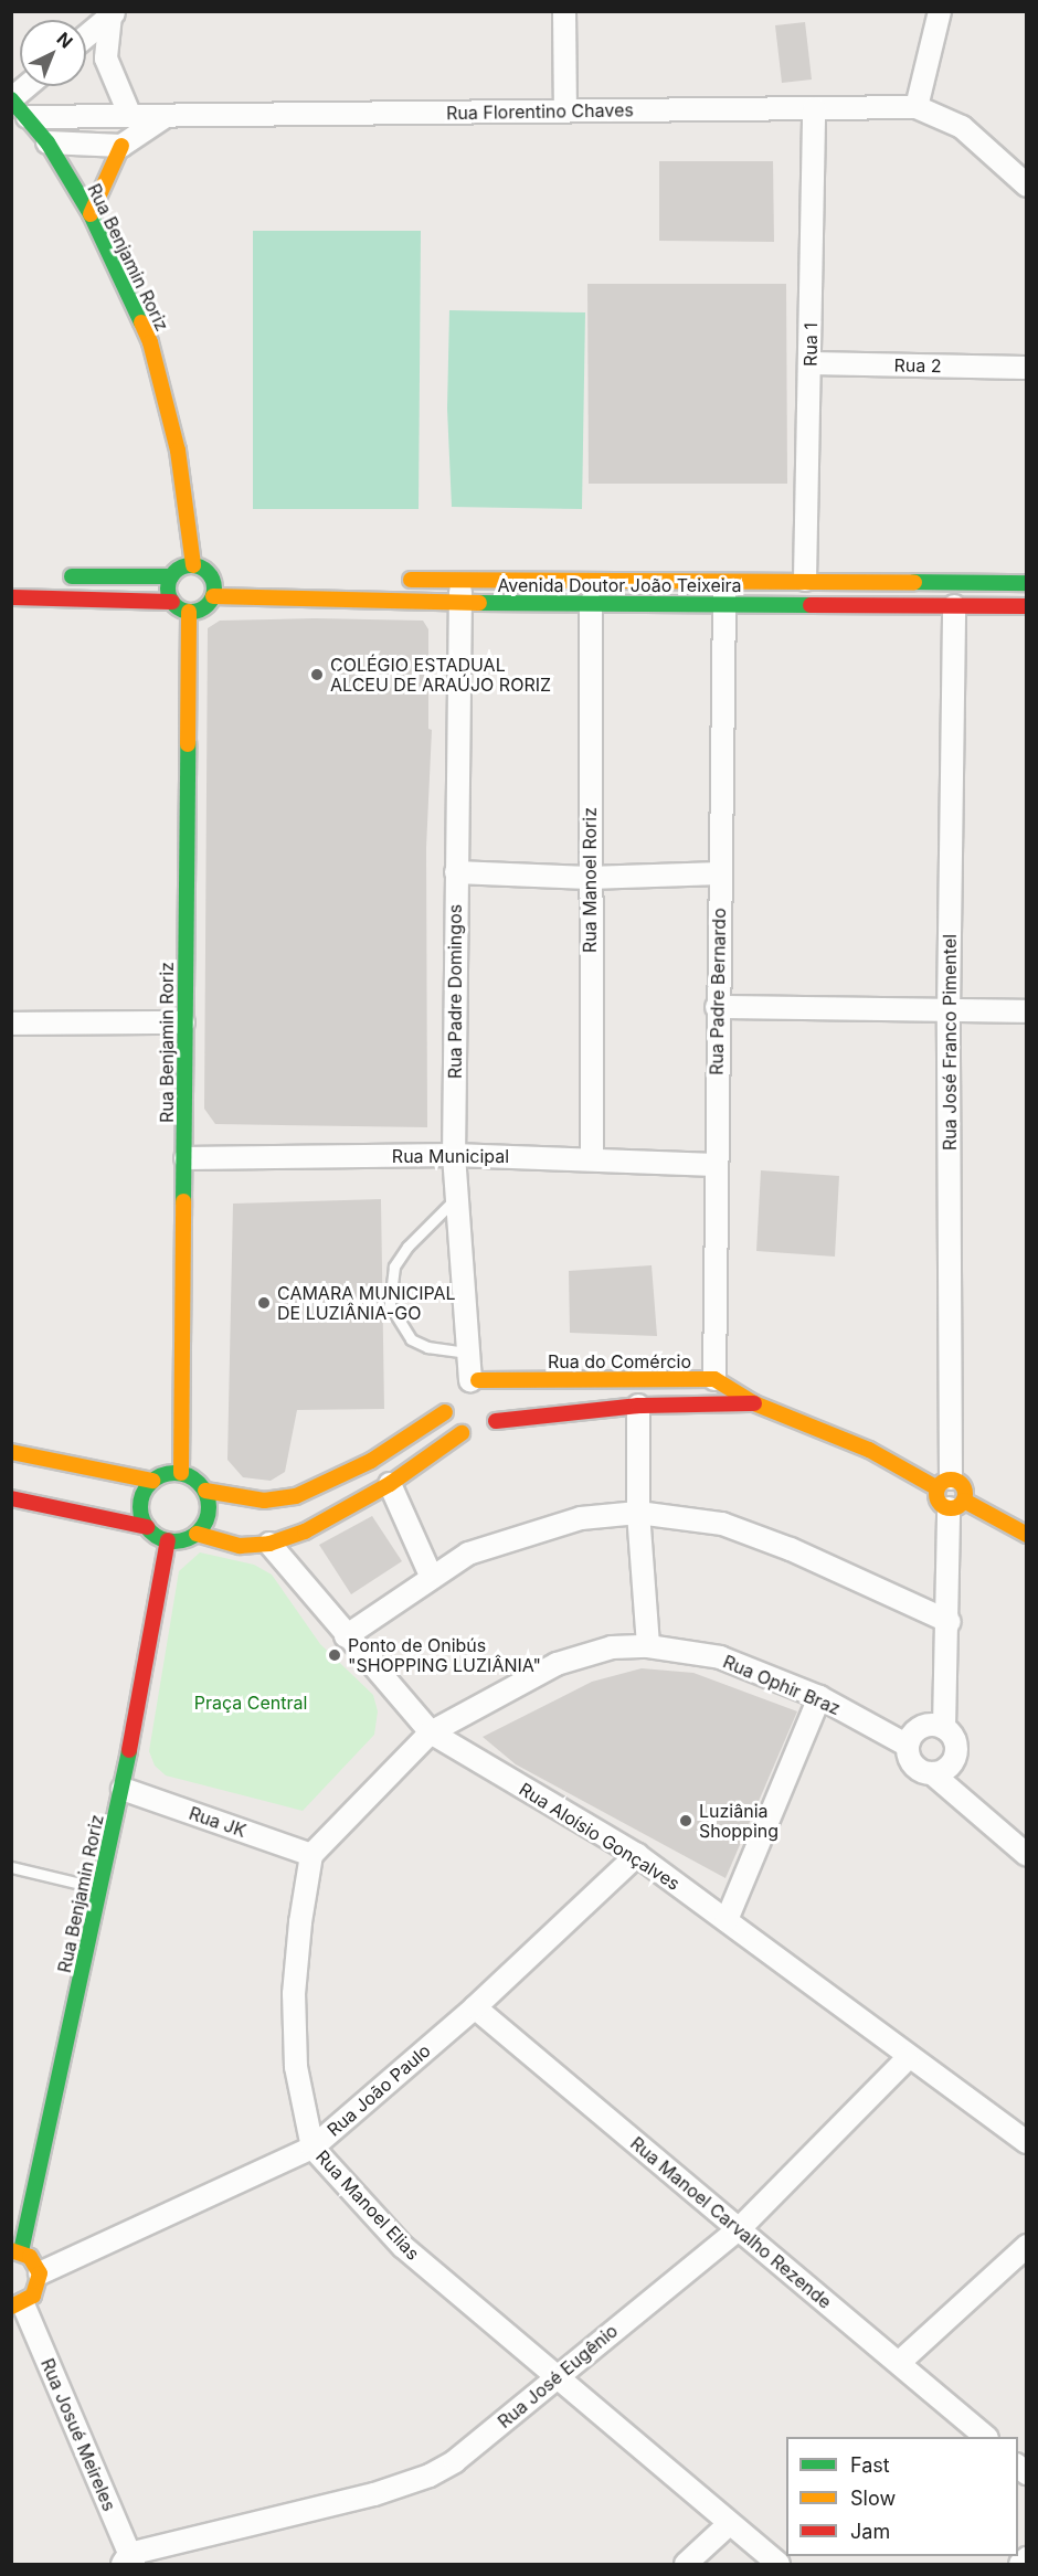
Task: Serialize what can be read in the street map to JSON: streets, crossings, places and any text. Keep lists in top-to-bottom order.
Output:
{
  "streets": {
    "main road": [
      "Rua Benjamin Roriz",
      "Avenida Doutor João Teixeira",
      "Rua do Comércio",
      "Rua Josué Meireles"
    ],
    "street": [
      "Rua Florentino Chaves",
      "Rua 1",
      "Rua 2",
      "Rua Manoel Roriz",
      "Rua Padre Domingos",
      "Rua Padre Bernardo",
      "Rua José Franco Pimentel",
      "Rua Municipal",
      "Rua Ophir Braz",
      "Rua JK",
      "Rua Aloísio Gonçalves",
      "Rua João Paulo",
      "Rua Manoel Elias",
      "Rua Manoel Carvalho Rezende",
      "Rua José Eugênio"
    ]
  },
  "crossings": [
    ["Rua Florentino Chaves", "Rua Benjamin Roriz"],
    ["Rua Florentino Chaves", "Rua 1"],
    ["Rua Benjamin Roriz", "Avenida Doutor João Teixeira"],
    ["Rua Benjamin Roriz", "Rua Municipal"],
    ["Rua Benjamin Roriz", "Rua JK"],
    ["Rua 1", "Rua 2"],
    ["Rua 1", "Avenida Doutor João Teixeira"],
    ["Avenida Doutor João Teixeira", "Rua Manoel Roriz"],
    ["Avenida Doutor João Teixeira", "Rua Padre Domingos"],
    ["Avenida Doutor João Teixeira", "Rua Padre Bernardo"],
    ["Avenida Doutor João Teixeira", "Rua José Franco Pimentel"],
    ["Rua Manoel Roriz", "Rua Municipal"],
    ["Rua Padre Domingos", "Rua Municipal"],
    ["Rua Padre Domingos", "Rua do Comércio"],
    ["Rua Padre Bernardo", "Rua Municipal"],
    ["Rua Padre Bernardo", "Rua do Comércio"],
    ["Rua José Franco Pimentel", "Rua do Comércio"],
    ["Rua Ophir Braz", "Rua Aloísio Gonçalves"],
    ["Rua JK", "Rua Manoel Elias"],
    ["Rua Aloísio Gonçalves", "Rua João Paulo"],
    ["Rua Aloísio Gonçalves", "Rua José Eugênio"],
    ["Rua João Paulo", "Rua Manoel Elias"],
    ["Rua João Paulo", "Rua Manoel Carvalho Rezende"],
    ["Rua João Paulo", "Rua Josué Meireles"],
    ["Rua Manoel Elias", "Rua José Eugênio"],
    ["Rua Manoel Carvalho Rezende", "Rua José Eugênio"],
    ["Rua José Eugênio", "Rua Josué Meireles"]
  ],
  "parks": ["Praça Central"],
  "places": [
    "COLÉGIO ESTADUAL ALCEU DE ARAÚJO RORIZ",
    "CAMARA MUNICIPAL DE LUZIÂNIA-GO",
    "Ponto de Onibús \"SHOPPING LUZIÂNIA\"",
    "Luziânia Shopping"
  ],
  "legend": ["Fast", "Slow", "Jam"],
  "north": "top right"
}
